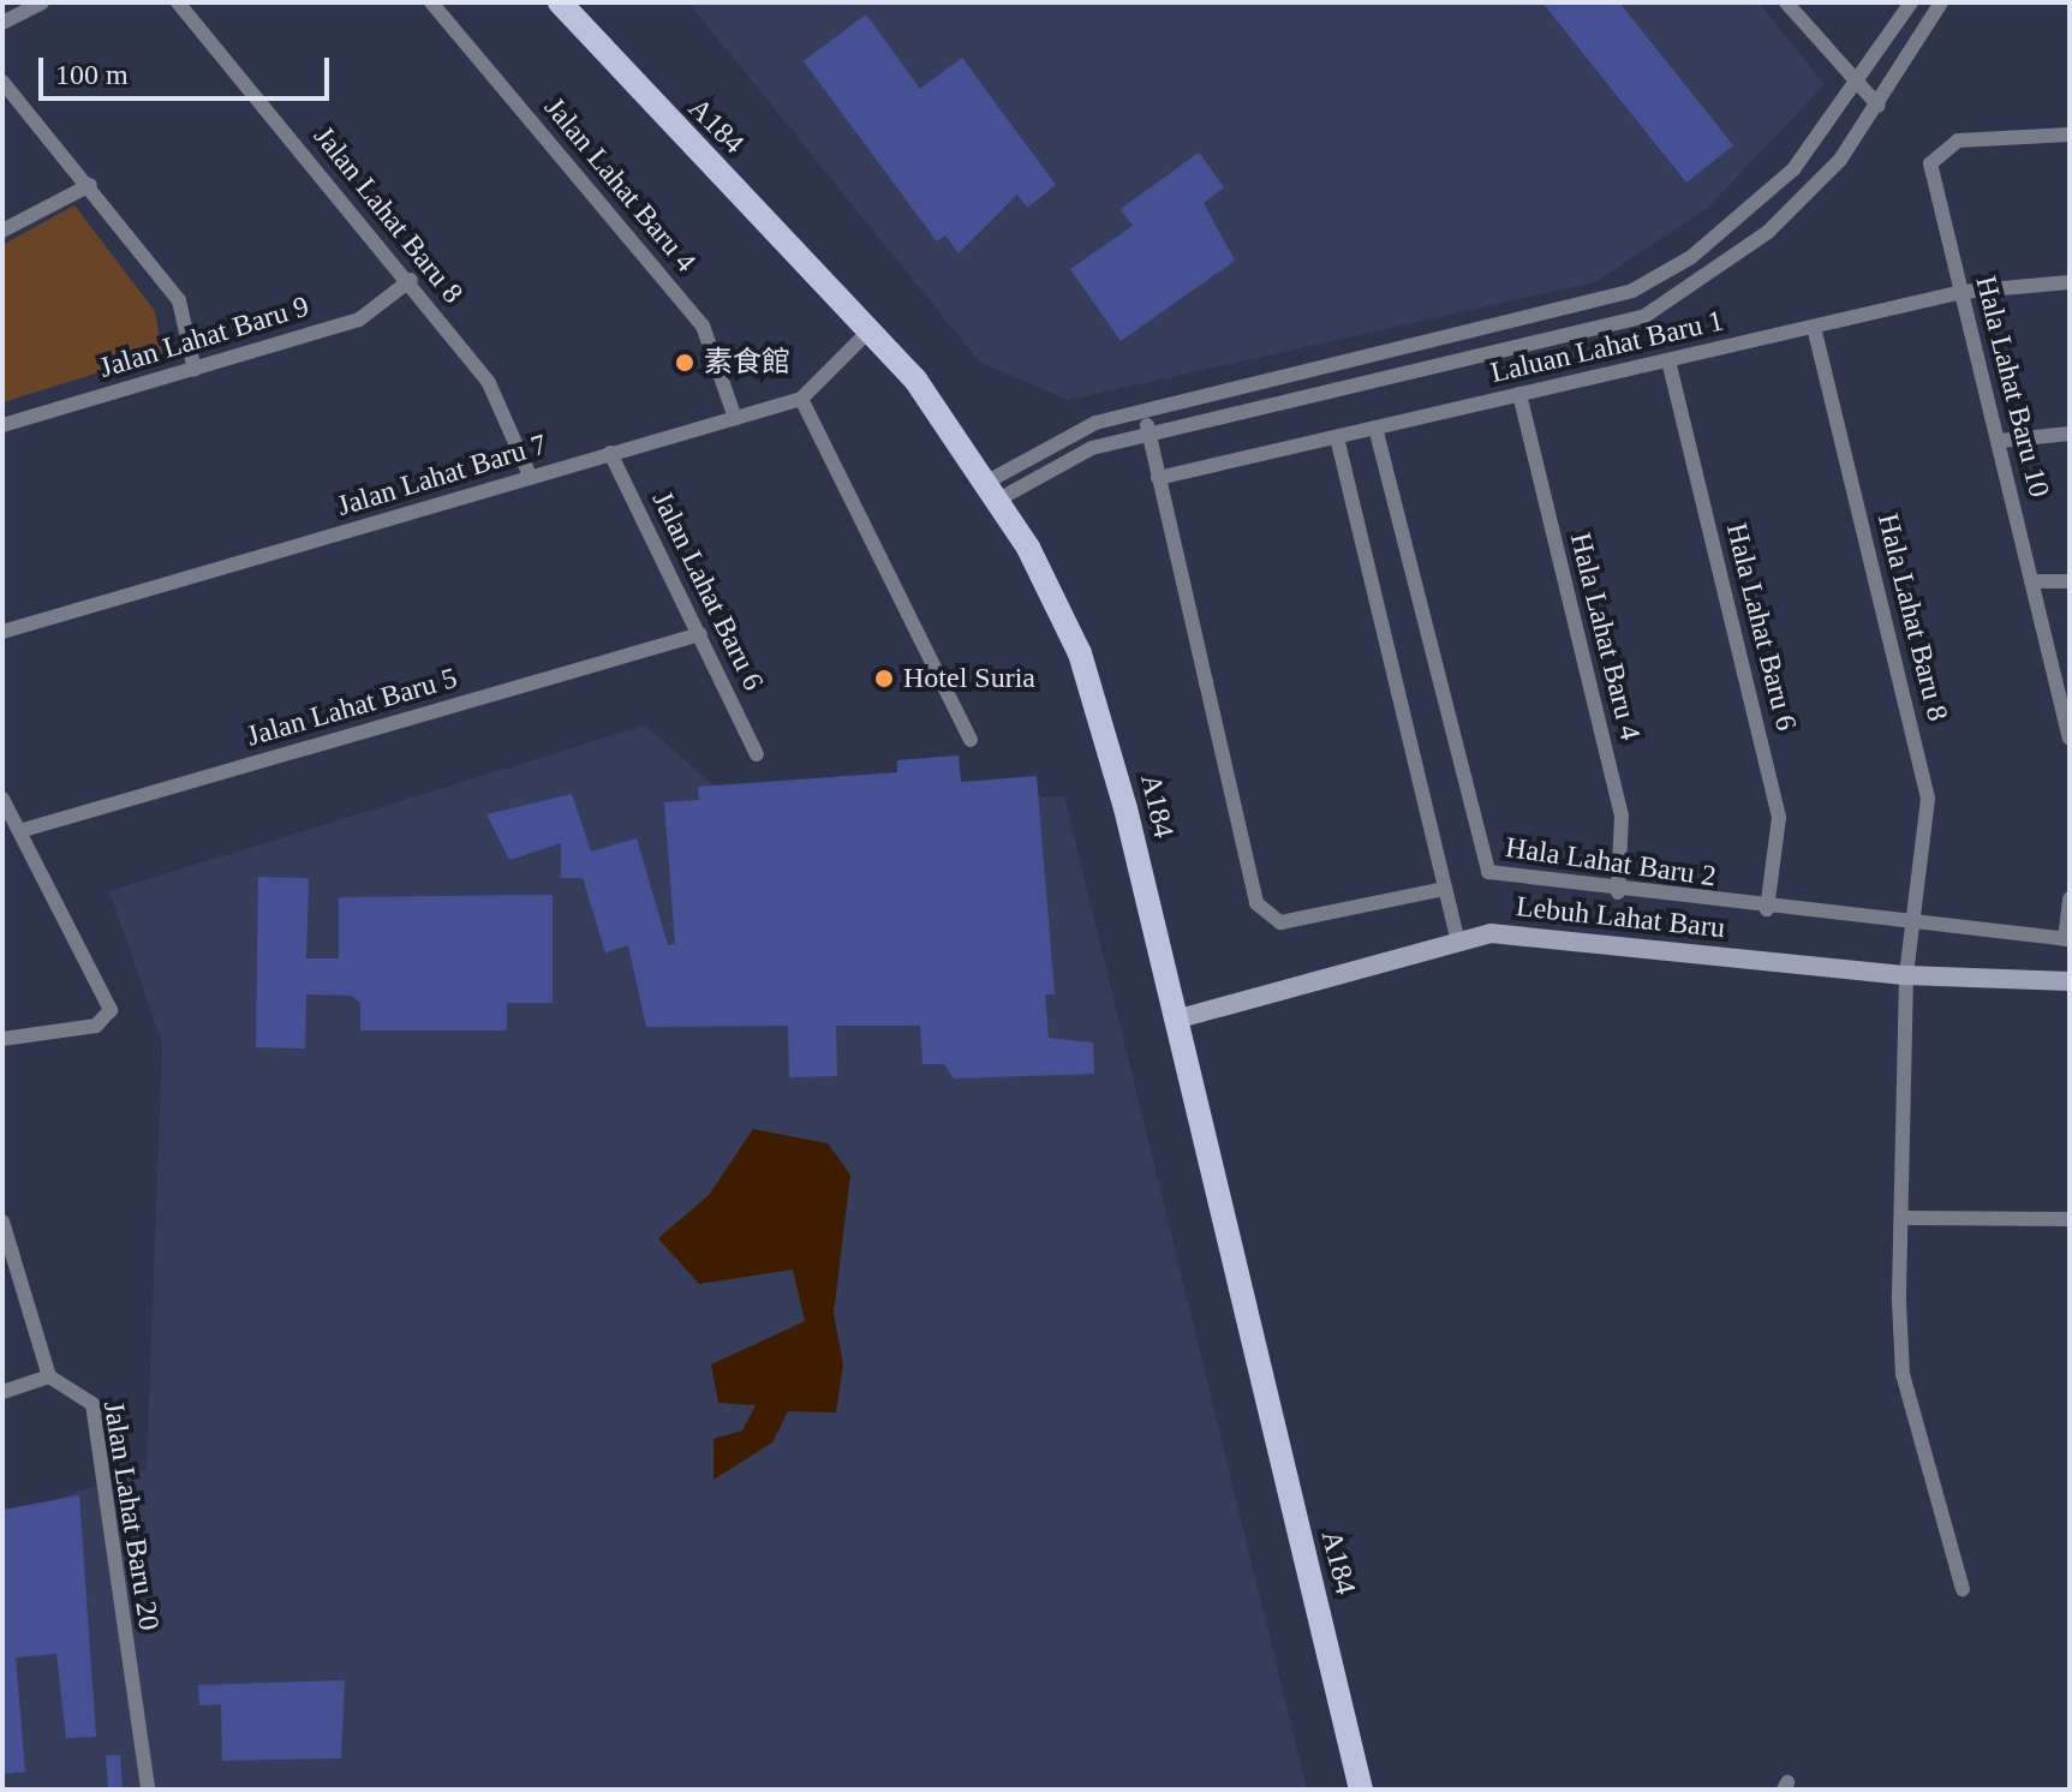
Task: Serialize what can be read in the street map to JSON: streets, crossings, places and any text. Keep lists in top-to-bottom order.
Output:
{
  "streets": {
    "main road": ["A184"],
    "street": [
      "Jalan Lahat Baru 4",
      "Jalan Lahat Baru 8",
      "Jalan Lahat Baru 9",
      "Laluan Lahat Baru 1",
      "Hala Lahat Baru 10",
      "Jalan Lahat Baru 7",
      "Jalan Lahat Baru 6",
      "Hala Lahat Baru 8",
      "Hala Lahat Baru 6",
      "Hala Lahat Baru 4",
      "Jalan Lahat Baru 5",
      "Hala Lahat Baru 2",
      "Lebuh Lahat Baru",
      "Jalan Lahat Baru 20"
    ]
  },
  "crossings": [
    ["A184", "Jalan Lahat Baru 7"],
    ["A184", "Lebuh Lahat Baru"],
    ["Jalan Lahat Baru 4", "Jalan Lahat Baru 7"],
    ["Jalan Lahat Baru 8", "Jalan Lahat Baru 9"],
    ["Jalan Lahat Baru 8", "Jalan Lahat Baru 7"],
    ["Laluan Lahat Baru 1", "Hala Lahat Baru 10"],
    ["Laluan Lahat Baru 1", "Hala Lahat Baru 8"],
    ["Laluan Lahat Baru 1", "Hala Lahat Baru 6"],
    ["Laluan Lahat Baru 1", "Hala Lahat Baru 4"],
    ["Laluan Lahat Baru 1", "Hala Lahat Baru 2"],
    ["Jalan Lahat Baru 7", "Jalan Lahat Baru 6"],
    ["Jalan Lahat Baru 6", "Jalan Lahat Baru 5"],
    ["Hala Lahat Baru 8", "Hala Lahat Baru 2"],
    ["Hala Lahat Baru 8", "Lebuh Lahat Baru"],
    ["Hala Lahat Baru 6", "Hala Lahat Baru 2"],
    ["Hala Lahat Baru 4", "Hala Lahat Baru 2"]
  ],
  "places": ["素食館", "Hotel Suria"],
  "scale_bar": "100 m"
}
